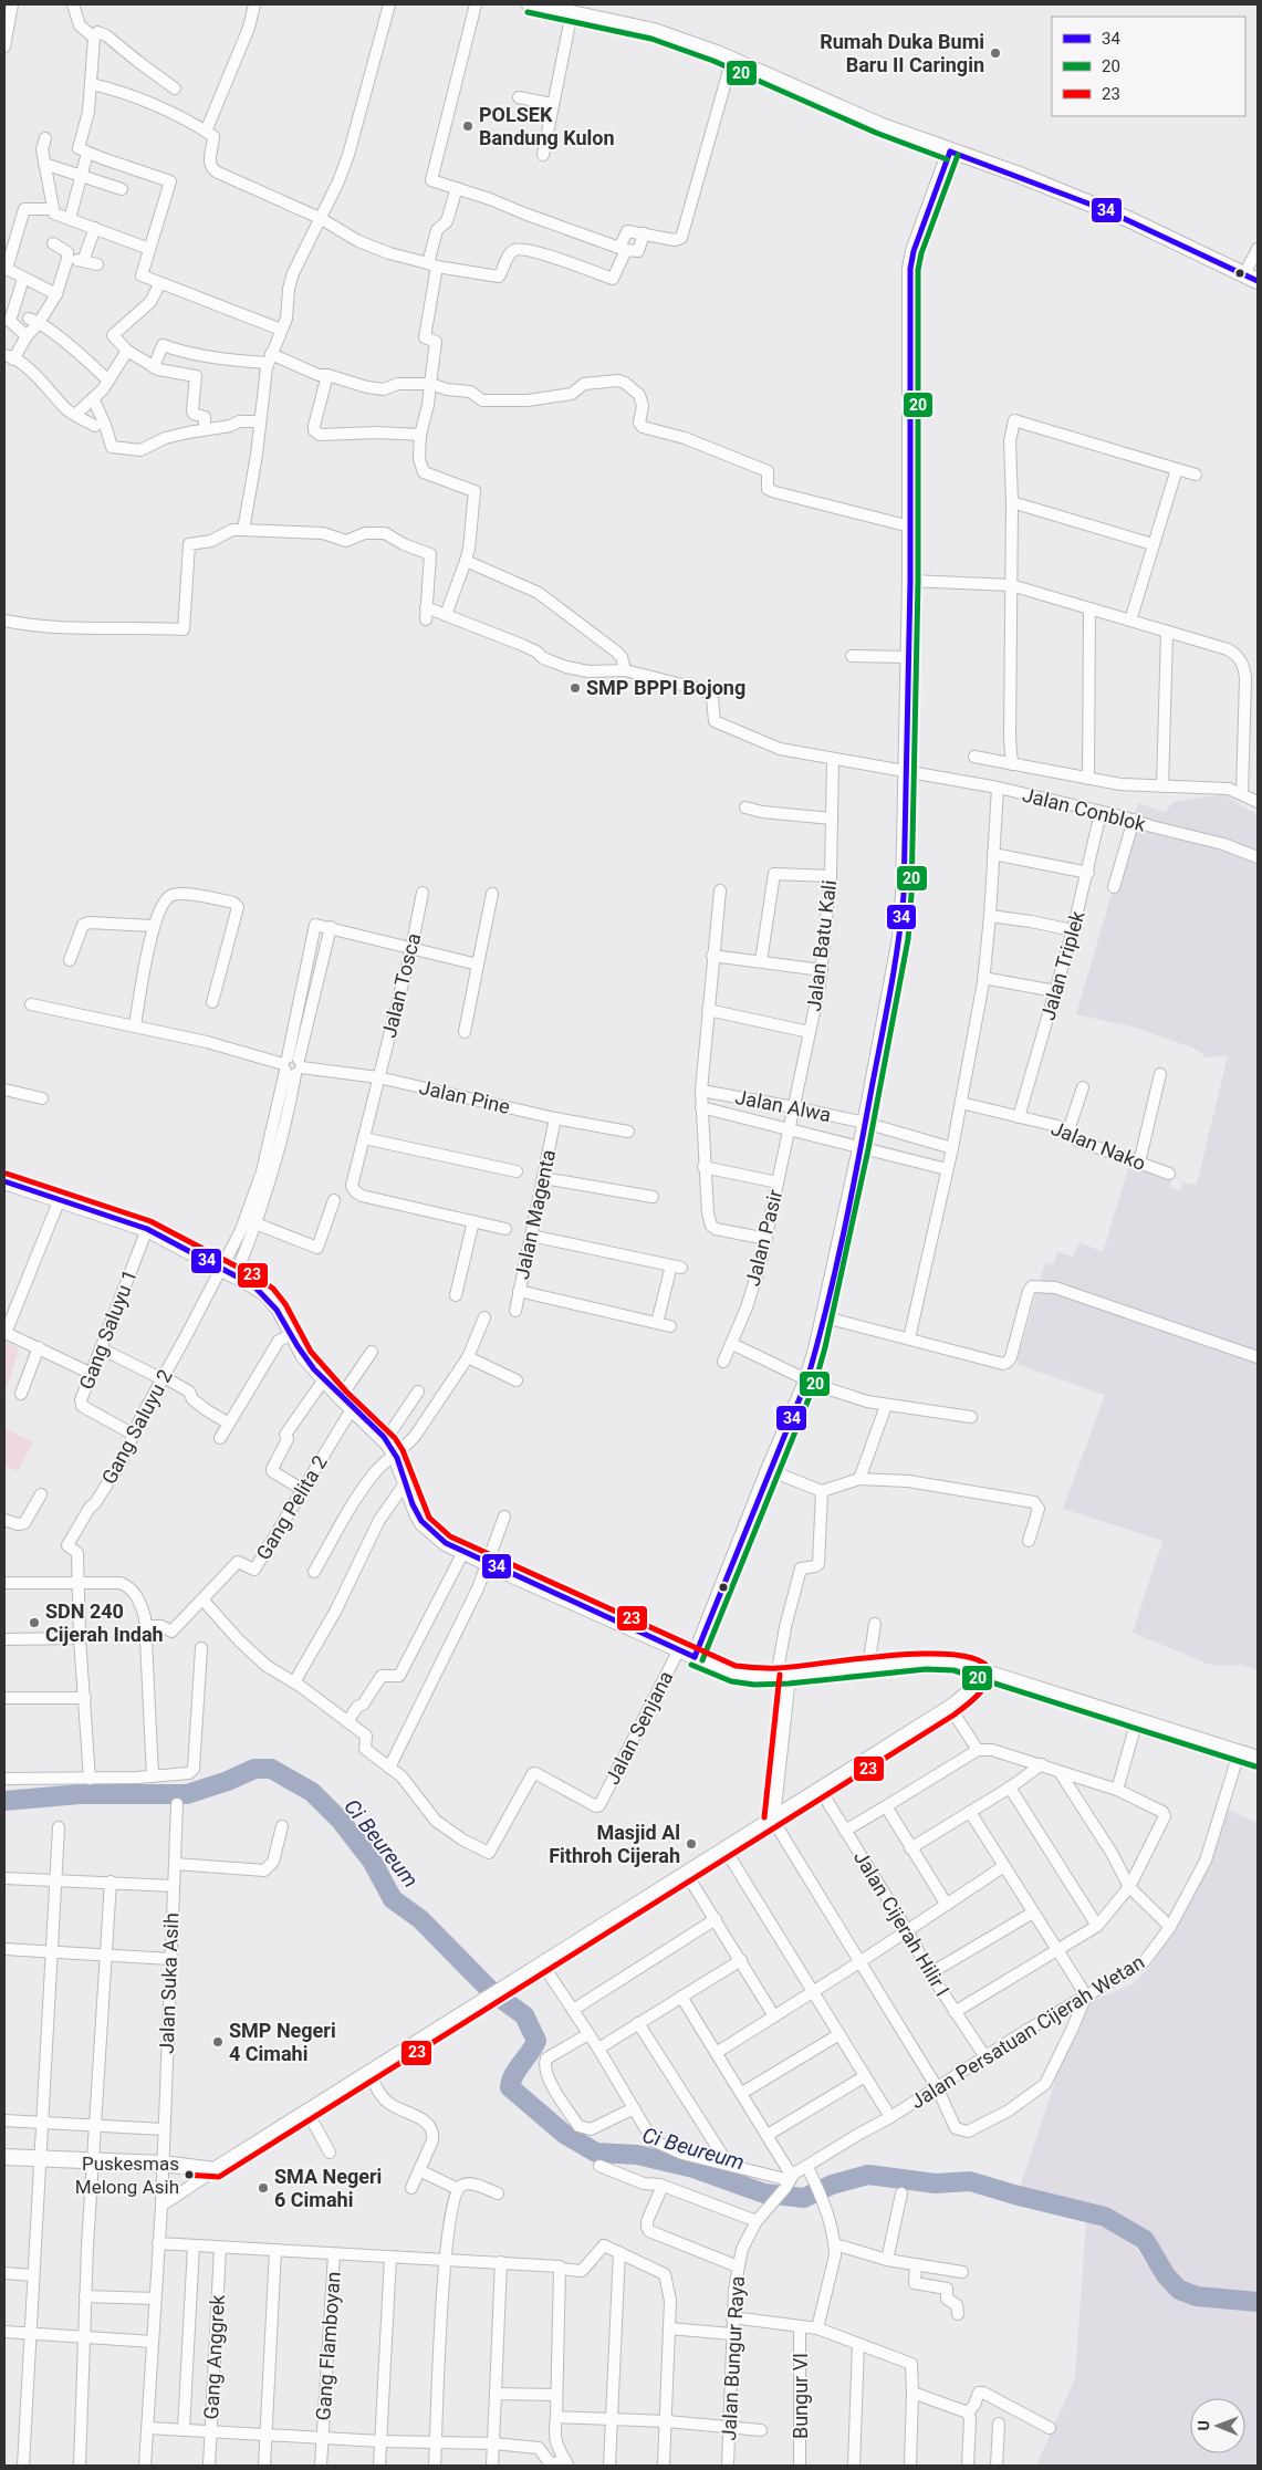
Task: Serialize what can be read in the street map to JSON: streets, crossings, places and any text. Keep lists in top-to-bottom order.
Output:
{
  "streets": {
    "street": [
      "Jalan Conblok",
      "Jalan Batu Kali",
      "Jalan Triplek",
      "Jalan Tosca",
      "Jalan Pine",
      "Jalan Alwa",
      "Jalan Nako",
      "Jalan Magenta",
      "Jalan Pasir",
      "Gang Saluyu 1",
      "Gang Saluyu 2",
      "Gang Pelita 2",
      "Jalan Senjana",
      "Jalan Cijerah Hilir I",
      "Jalan Suka Asih",
      "Jalan Persatuan Cijerah Wetan",
      "Gang Flamboyan",
      "Gang Anggrek",
      "Jalan Bungur Raya",
      "Bungur VI"
    ]
  },
  "crossings": [
    ["Jalan Conblok", "Jalan Batu Kali"],
    ["Jalan Conblok", "Jalan Triplek"],
    ["Jalan Batu Kali", "Jalan Alwa"],
    ["Jalan Batu Kali", "Jalan Pasir"],
    ["Jalan Triplek", "Jalan Nako"],
    ["Jalan Tosca", "Jalan Pine"],
    ["Jalan Pine", "Jalan Magenta"],
    ["Jalan Pine", "Gang Saluyu 2"],
    ["Jalan Alwa", "Jalan Pasir"],
    ["Gang Saluyu 1", "Gang Saluyu 2"],
    ["Jalan Cijerah Hilir I", "Jalan Persatuan Cijerah Wetan"],
    ["Jalan Persatuan Cijerah Wetan", "Jalan Bungur Raya"]
  ],
  "water": ["Ci Beureum"],
  "places": [
    "Rumah Duka Bumi Baru II Caringin",
    "POLSEK Bandung Kulon",
    "SMP BPPI Bojong",
    "SDN 240 Cijerah Indah",
    "Masjid Al Fithroh Cijerah",
    "SMP Negeri 4 Cimahi",
    "Puskesmas Melong Asih",
    "SMA Negeri 6 Cimahi"
  ],
  "lines": ["transit line 20", "transit line 34", "transit line 23"],
  "legend": ["34", "20", "23"],
  "north": "left"
}
